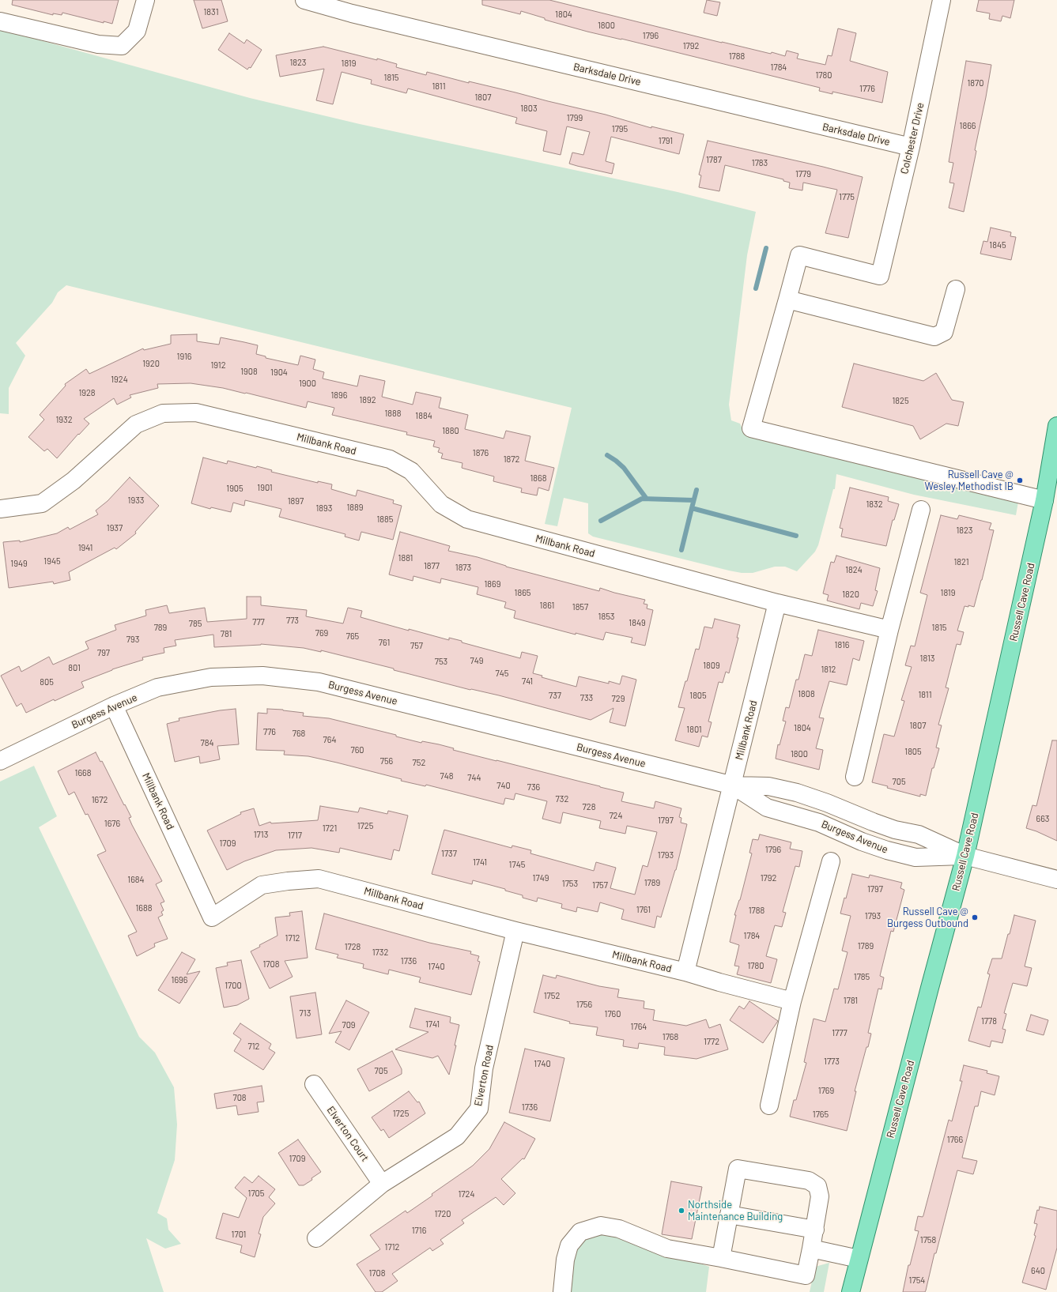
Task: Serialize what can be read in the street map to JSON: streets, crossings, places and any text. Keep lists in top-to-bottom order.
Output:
{
  "streets": {
    "main road": ["Russell Cave Road"],
    "street": [
      "Barksdale Drive",
      "Colchester Drive",
      "Millbank Road",
      "Burgess Avenue",
      "Elverton Road",
      "Elverton Court"
    ]
  },
  "crossings": [
    ["Barksdale Drive", "Colchester Drive"],
    ["Millbank Road", "Burgess Avenue"],
    ["Millbank Road", "Elverton Road"],
    ["Russell Cave Road", "Burgess Avenue"],
    ["Elverton Road", "Elverton Court"]
  ],
  "places": ["Russell Cave @ Wesley Methodist IB", "Russell Cave @ Burgess Outbound", "Northside Maintenance Building"],
  "house_numbers": [
    "1831",
    "1804",
    "1800",
    "1796",
    "1792",
    "1788",
    "1823",
    "1819",
    "1784",
    "1780",
    "1815",
    "1870",
    "1811",
    "1776",
    "1807",
    "1803",
    "1799",
    "1866",
    "1795",
    "1791",
    "1787",
    "1783",
    "1779",
    "1775",
    "1845",
    "1916",
    "1920",
    "1912",
    "1908",
    "1904",
    "1924",
    "1900",
    "1928",
    "1896",
    "1892",
    "1825",
    "1888",
    "1884",
    "1932",
    "1880",
    "1876",
    "1872",
    "1868",
    "1901",
    "1905",
    "1933",
    "1897",
    "1832",
    "1889",
    "1893",
    "1885",
    "1937",
    "1823",
    "1941",
    "1881",
    "1945",
    "1821",
    "1949",
    "1877",
    "1873",
    "1824",
    "1869",
    "1865",
    "1819",
    "1820",
    "1861",
    "1857",
    "1853",
    "773",
    "777",
    "1849",
    "785",
    "789",
    "1815",
    "769",
    "781",
    "765",
    "793",
    "761",
    "1816",
    "757",
    "797",
    "1813",
    "749",
    "753",
    "1809",
    "801",
    "1812",
    "745",
    "741",
    "805",
    "1808",
    "1811",
    "737",
    "1805",
    "733",
    "729",
    "1807",
    "1804",
    "1801",
    "776",
    "768",
    "764",
    "784",
    "760",
    "1805",
    "1800",
    "756",
    "752",
    "1668",
    "748",
    "744",
    "705",
    "740",
    "736",
    "732",
    "1672",
    "728",
    "724",
    "663",
    "1797",
    "1676",
    "1725",
    "1721",
    "1713",
    "1717",
    "1709",
    "1796",
    "1737",
    "1793",
    "1741",
    "1745",
    "1749",
    "1792",
    "1684",
    "1789",
    "1753",
    "1757",
    "1797",
    "1688",
    "1761",
    "1788",
    "1793",
    "1784",
    "1712",
    "1789",
    "1728",
    "1732",
    "1736",
    "1708",
    "1780",
    "1740",
    "1785",
    "1696",
    "1700",
    "1752",
    "1781",
    "1756",
    "713",
    "1760",
    "1778",
    "1741",
    "709",
    "1764",
    "1777",
    "1768",
    "1772",
    "712",
    "1773",
    "1740",
    "705",
    "1769",
    "708",
    "1736",
    "1725",
    "1765",
    "1766",
    "1709",
    "1705",
    "1724",
    "1720",
    "1716",
    "1701",
    "1758",
    "1712",
    "640",
    "1708",
    "1754"
  ]
}
